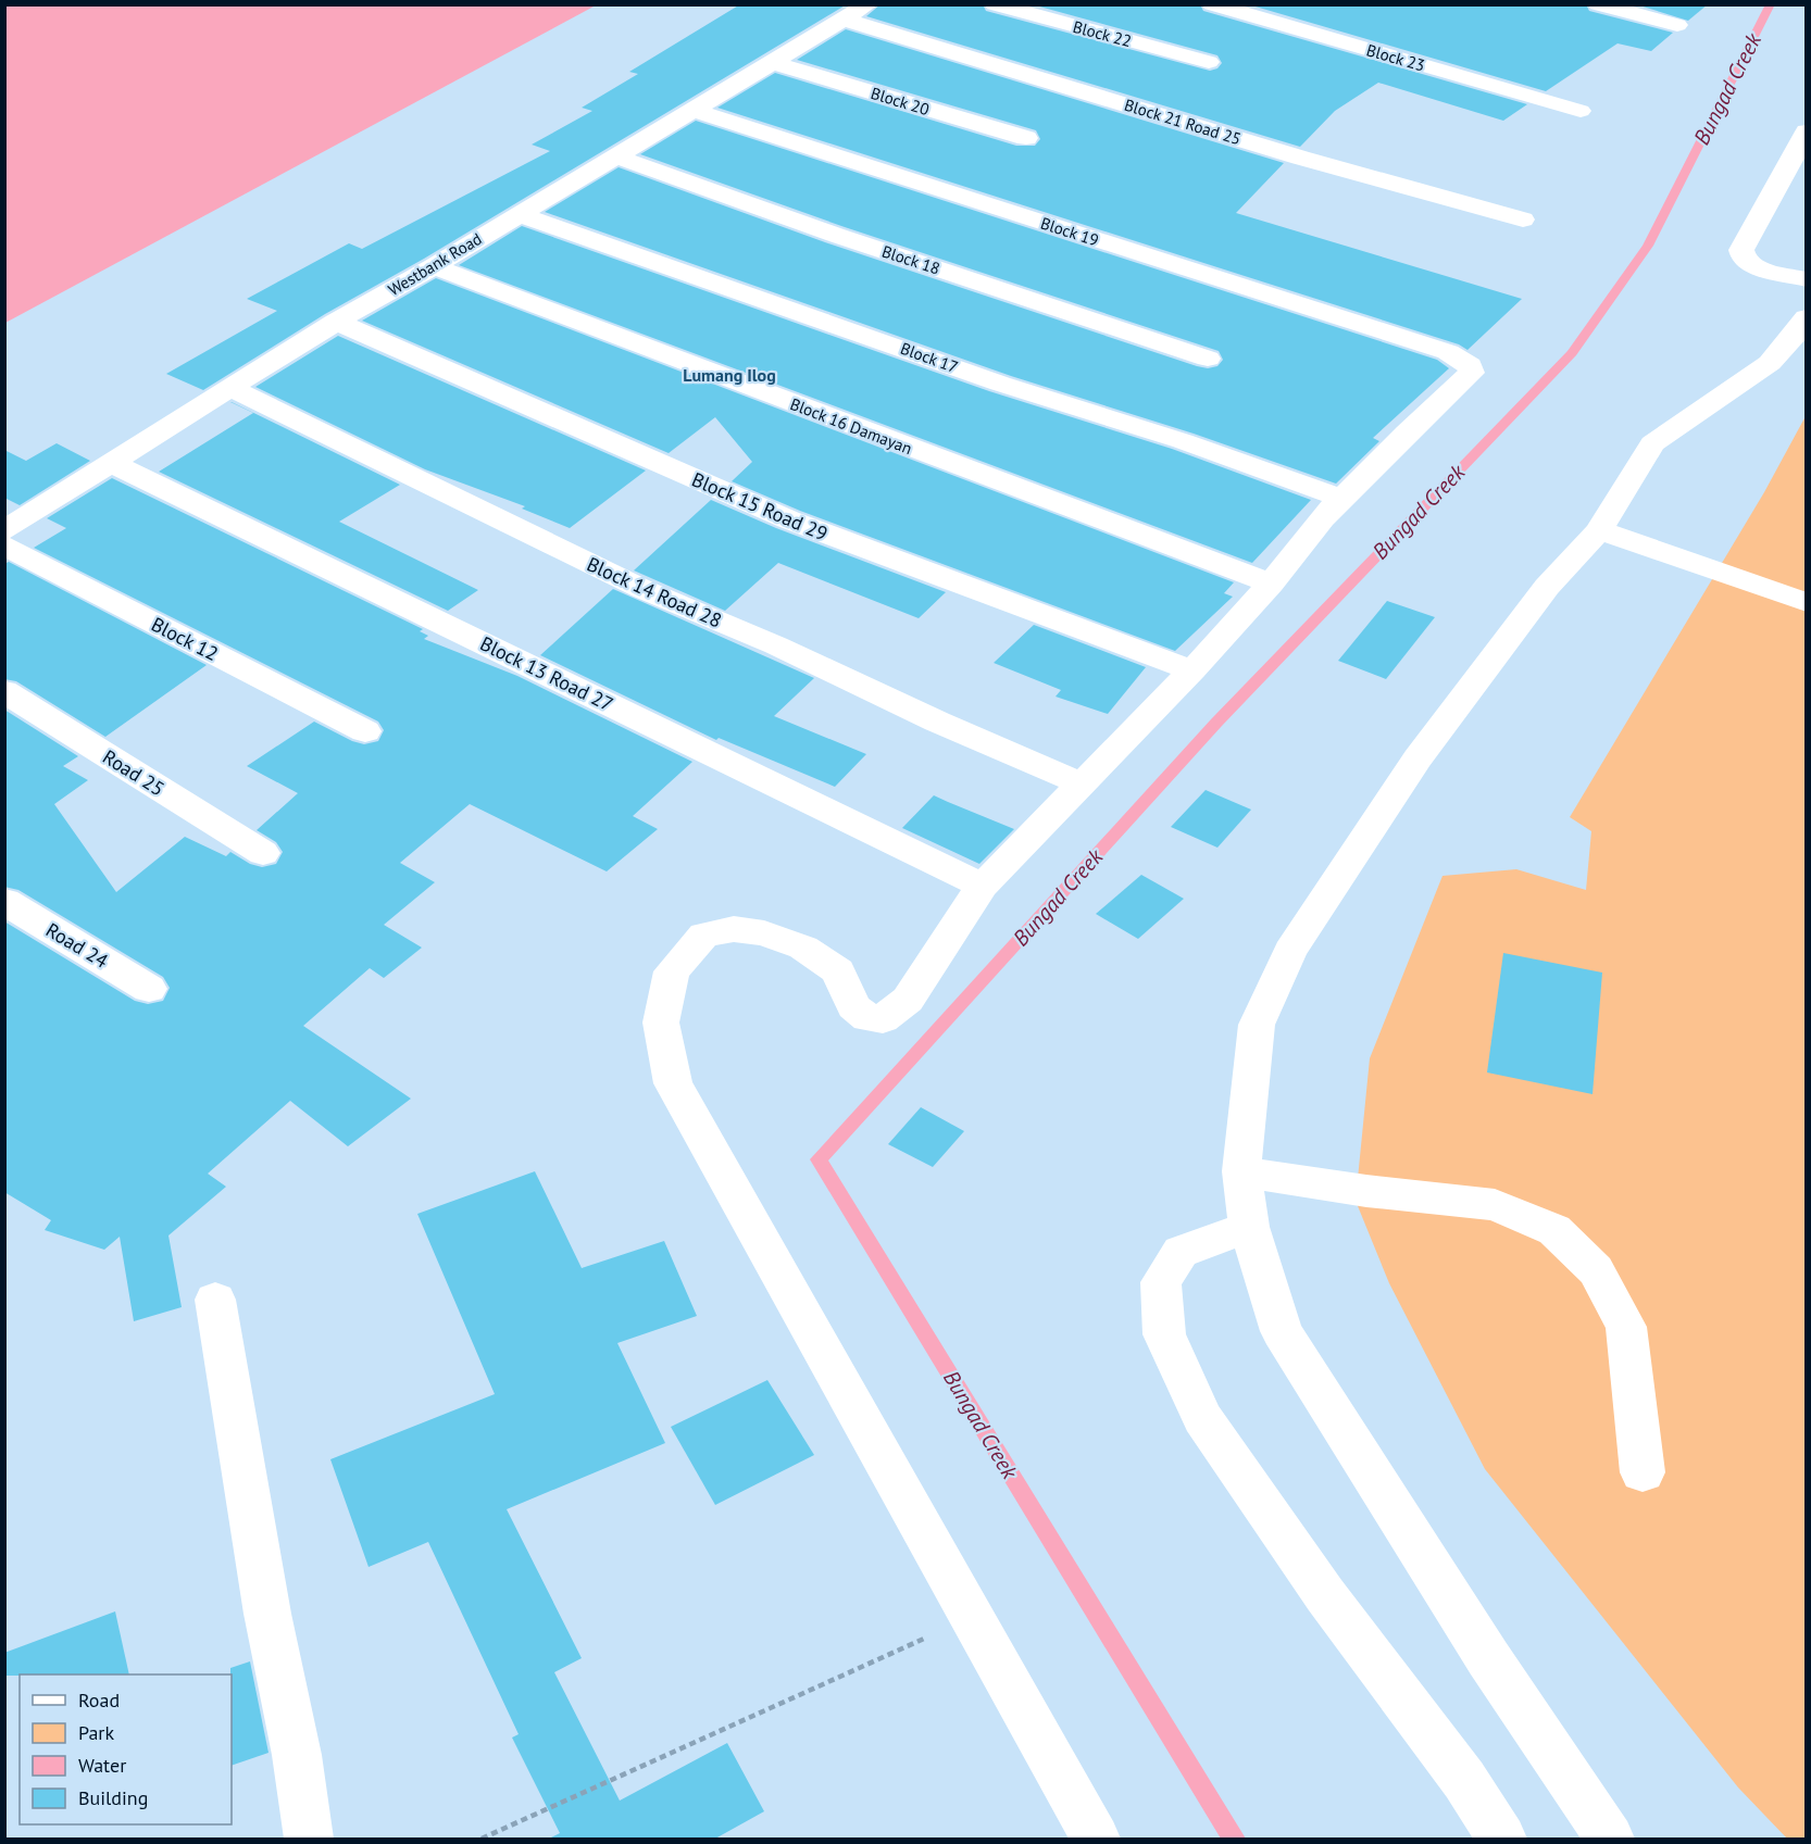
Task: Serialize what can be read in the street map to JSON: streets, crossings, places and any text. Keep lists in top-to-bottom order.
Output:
{
  "streets": {
    "street": [
      "Block 22",
      "Block 23",
      "Block 20",
      "Block 21 Road 25",
      "Block 19",
      "Block 18",
      "Westbank Road",
      "Block 17",
      "Block 16 Damayan",
      "Block 15 Road 29",
      "Block 14 Road 28",
      "Block 12",
      "Block 13 Road 27",
      "Road 25",
      "Road 24"
    ]
  },
  "crossings": [
    ["Block 20", "Westbank Road"],
    ["Block 21 Road 25", "Westbank Road"],
    ["Block 19", "Westbank Road"],
    ["Block 19", "Block 17"],
    ["Block 18", "Westbank Road"],
    ["Westbank Road", "Block 17"],
    ["Westbank Road", "Block 16 Damayan"],
    ["Westbank Road", "Block 15 Road 29"],
    ["Westbank Road", "Block 14 Road 28"],
    ["Westbank Road", "Block 13 Road 27"]
  ],
  "districts": ["Lumang Ilog"],
  "water": ["Bungad Creek"],
  "legend": [
    "Road",
    "Park",
    "Water",
    "Building"
  ]
}
